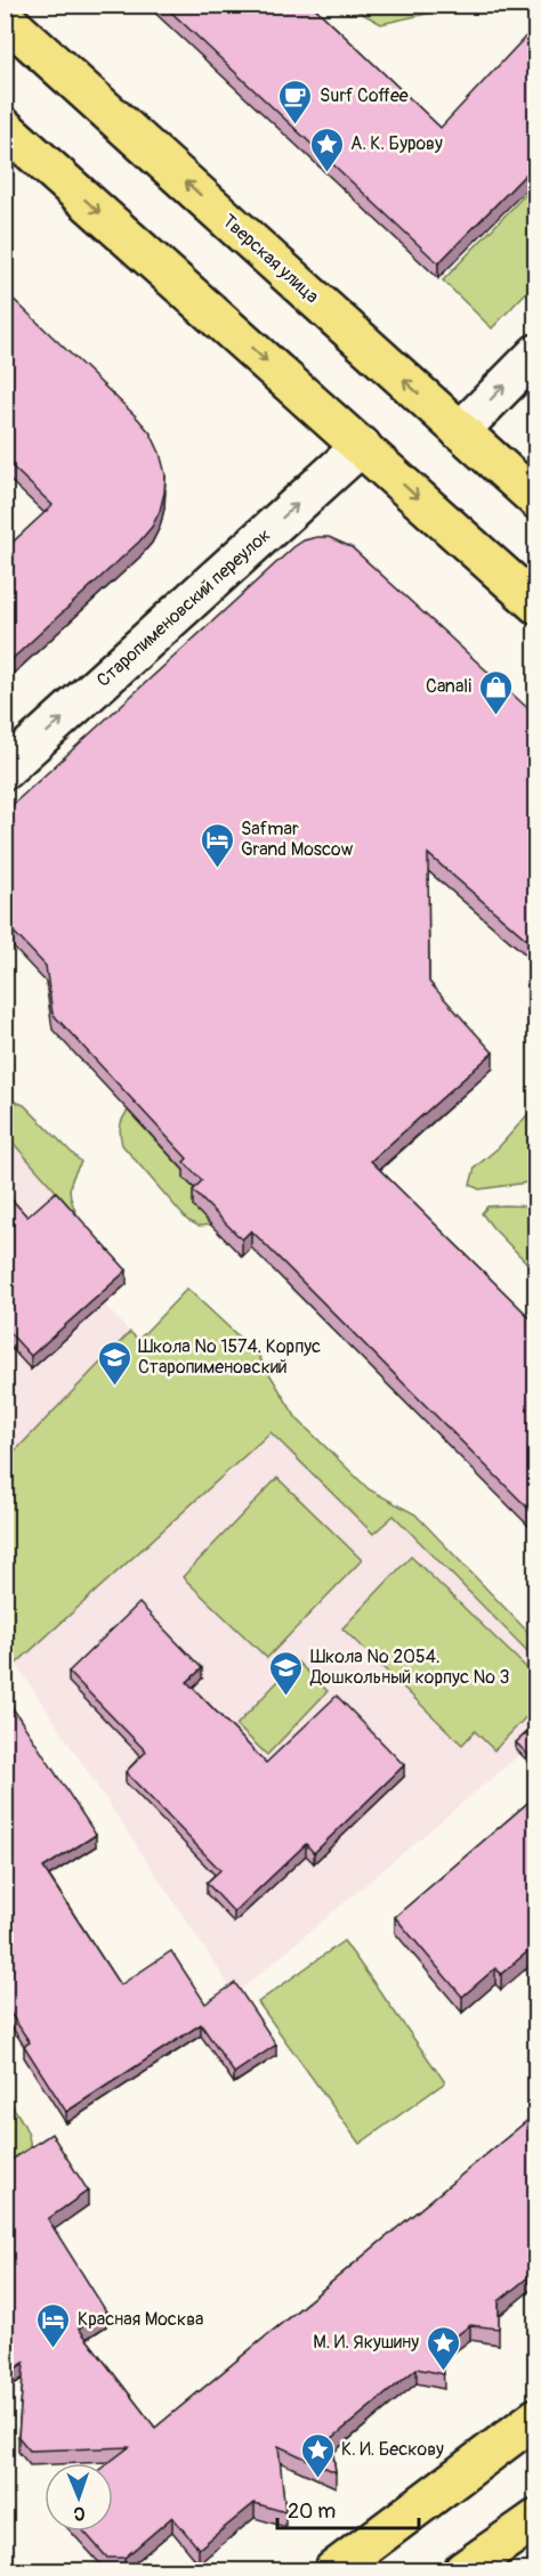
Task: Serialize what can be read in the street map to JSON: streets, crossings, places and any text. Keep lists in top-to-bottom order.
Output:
{
  "streets": {
    "main road": ["Тверская улица"],
    "street": ["Старопименовский переулок"]
  },
  "one_way": ["Старопименовский переулок"],
  "places": {
    "cafe": ["Surf Coffee"],
    "place": ["А. К. Бурову", "М. И. Якушину", "К. И. Бескову"],
    "shop": ["Canali"],
    "hotel": ["Safmar Grand Moscow", "Красная Москва"],
    "school or university": ["Школа № 1574. Корпус Старопименовский", "Школа № 2054. Дошкольный корпус № 3"]
  },
  "scale_bar": "20 m",
  "north": "bottom"
}
